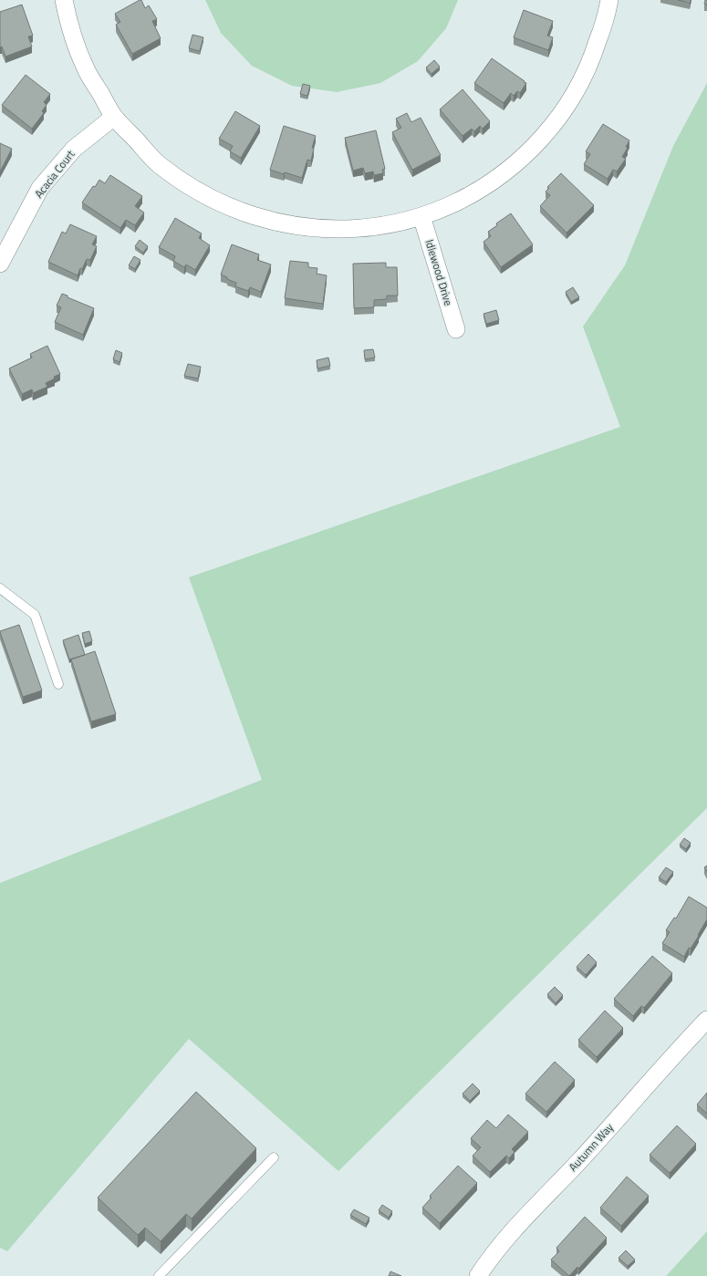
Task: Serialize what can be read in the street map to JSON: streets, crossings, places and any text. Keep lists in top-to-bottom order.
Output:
{
  "streets": {
    "street": ["Acacia Court", "Idlewood Drive", "Autumn Way"]
  }
}
